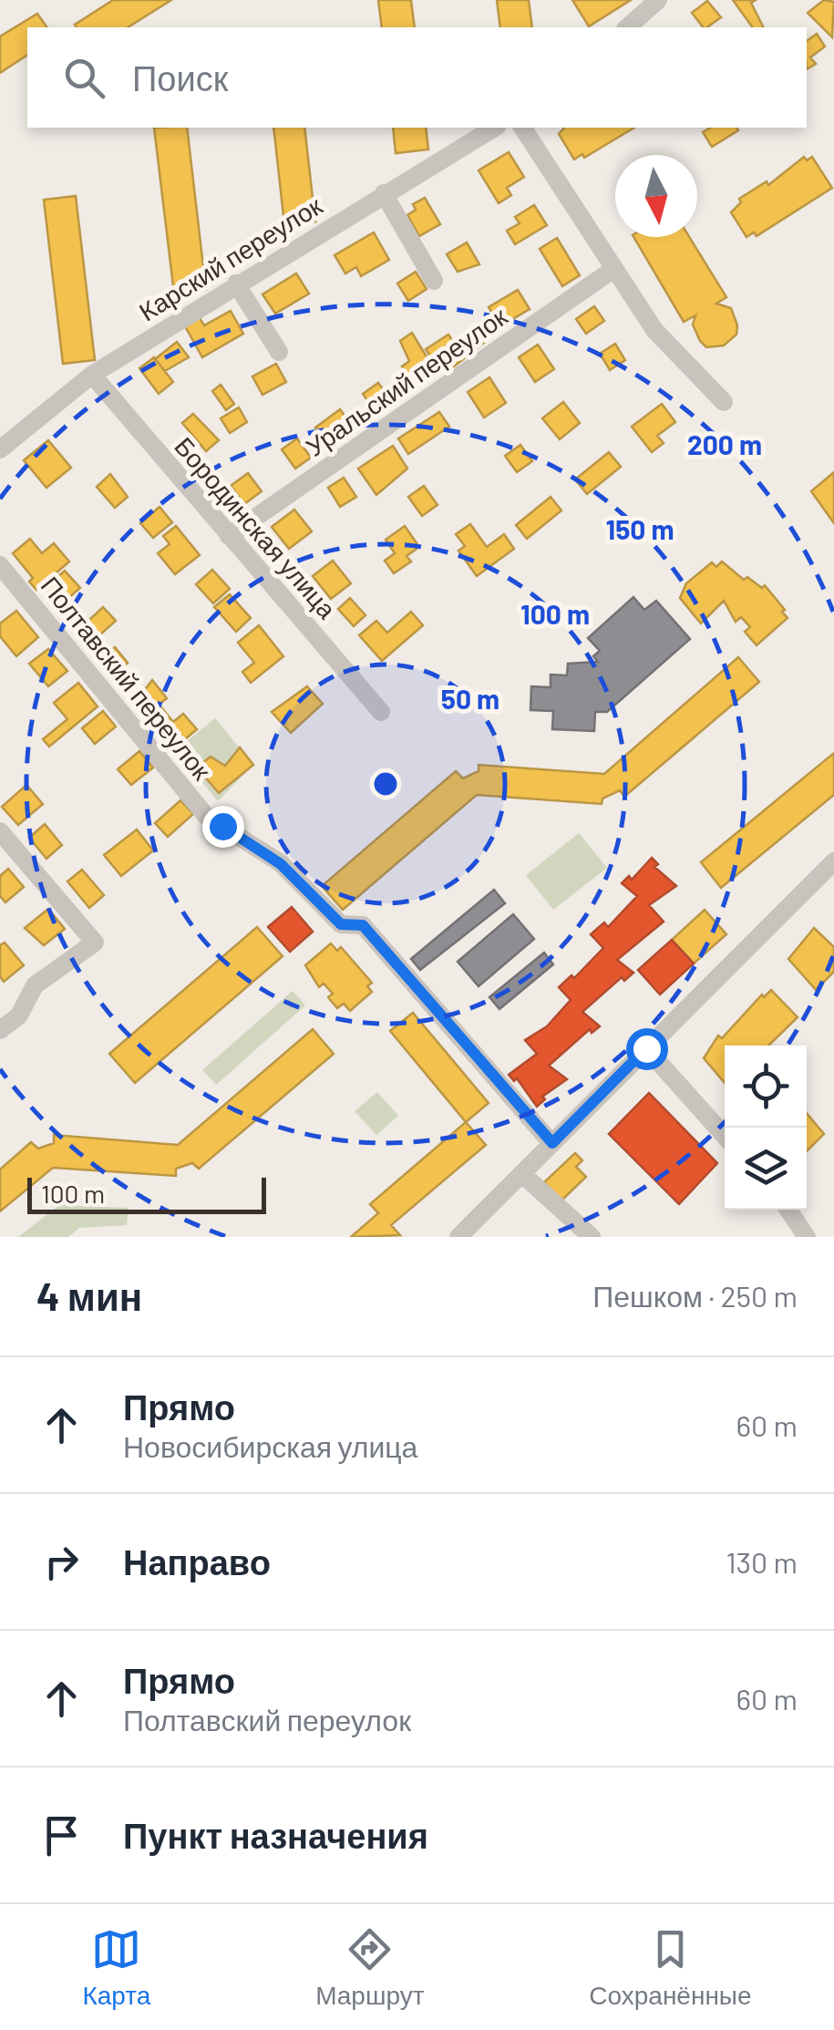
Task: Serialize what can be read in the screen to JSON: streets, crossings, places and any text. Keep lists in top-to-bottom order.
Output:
{
  "streets": {
    "street": [
      "Карский переулок",
      "Уральский переулок",
      "Бородинская улица",
      "Полтавский переулок"
    ]
  },
  "crossings": [
    ["Карский переулок", "Бородинская улица"],
    ["Уральский переулок", "Бородинская улица"]
  ],
  "scale_bar": "100 m",
  "north": "bottom",
  "page": {
    "search": "Поиск",
    "scale": "100 m",
    "heading": ["4 мин", "Пешком · 250 m"],
    "list": [
      ["Прямо", "Новосибирская улица", "60 m"],
      ["Направо", "130 m"],
      ["Прямо", "Полтавский переулок", "60 m"],
      "Пункт назначения"
    ],
    "nav": ["Карта", "Маршрут", "Сохранённые"]
  },
  "rings": [
    "200 m",
    "150 m",
    "100 m",
    "50 m"
  ]
}
